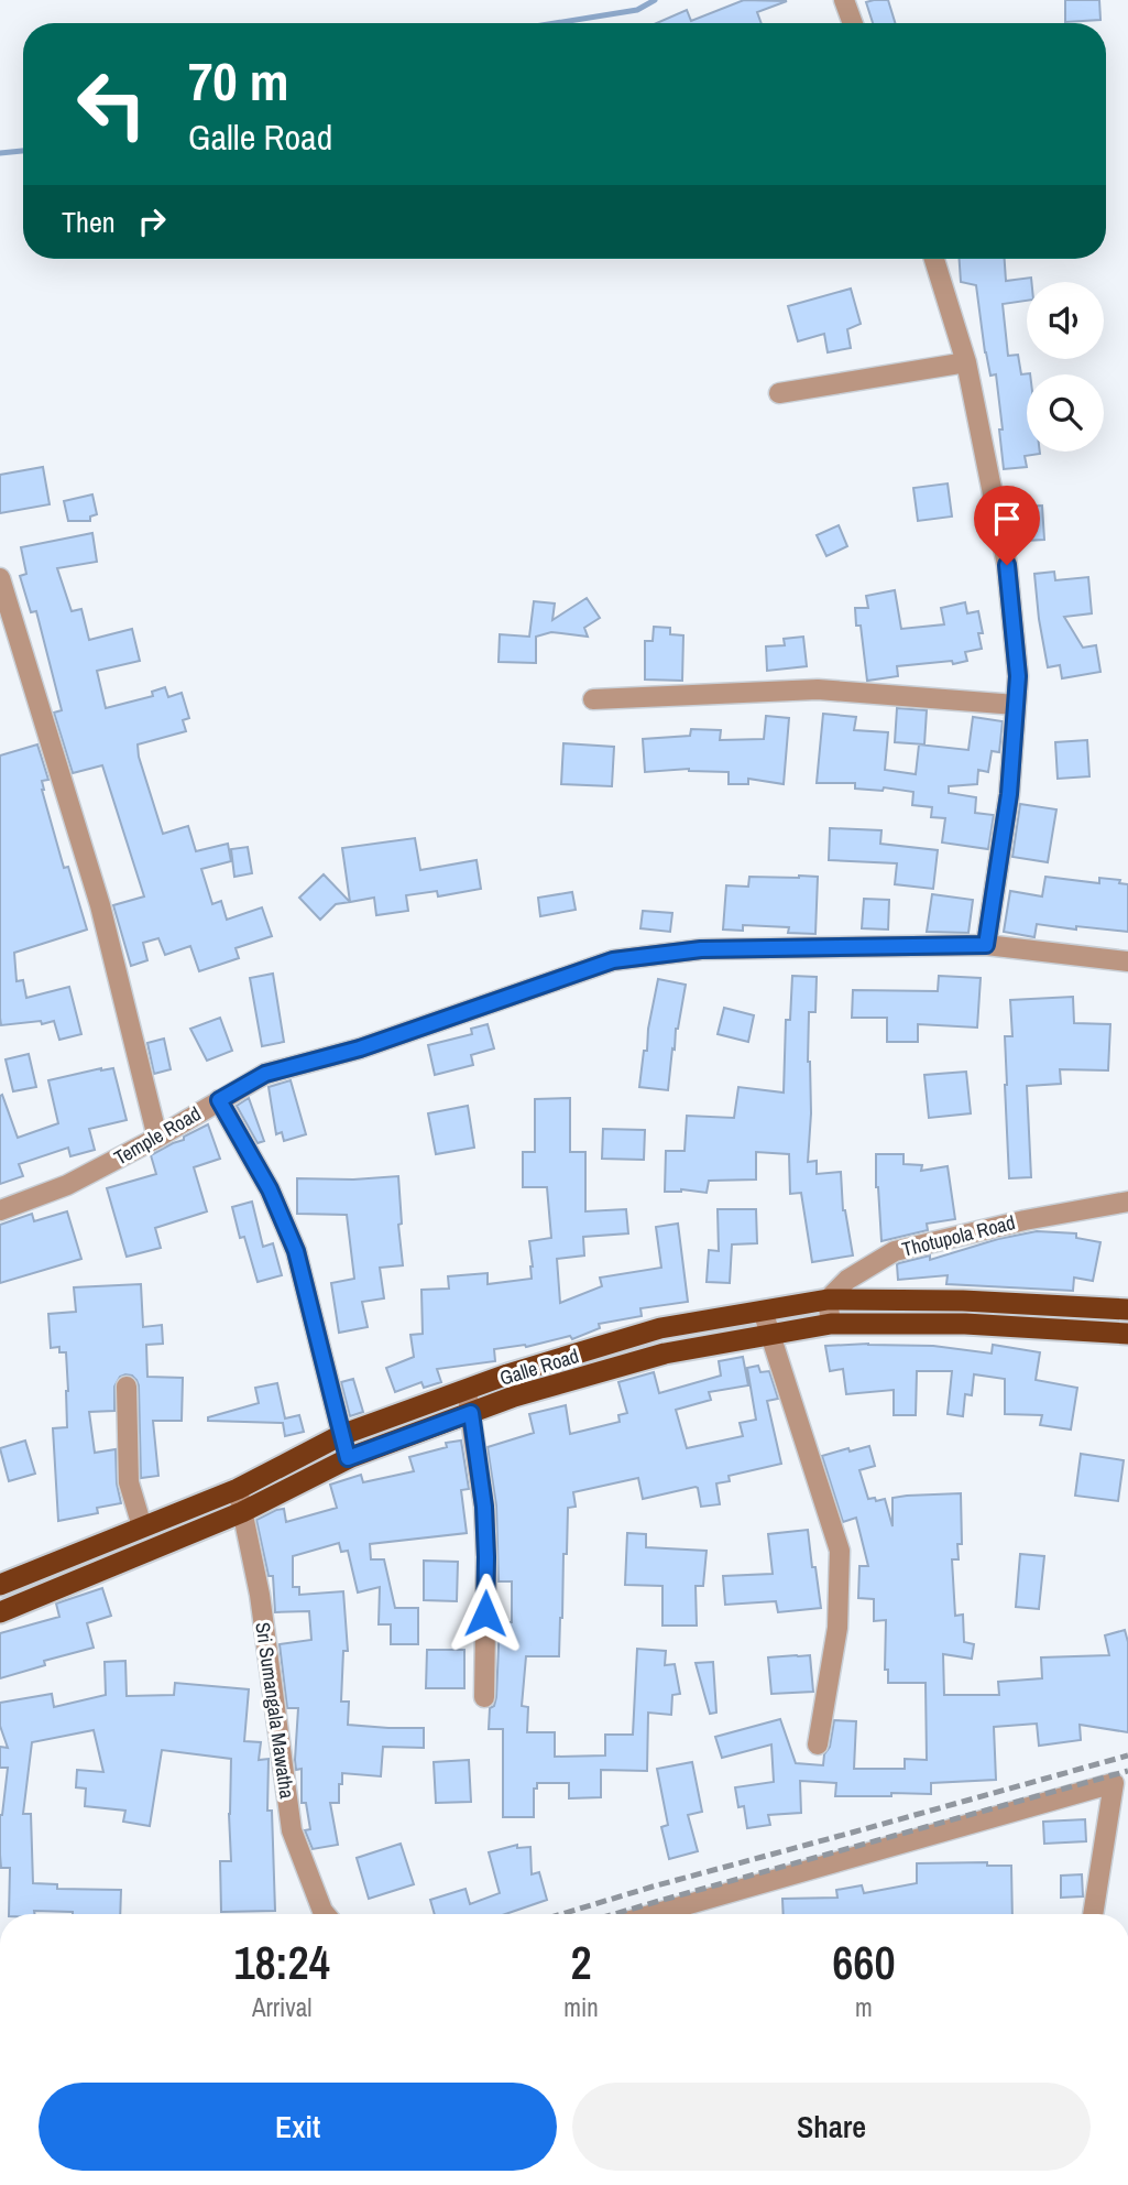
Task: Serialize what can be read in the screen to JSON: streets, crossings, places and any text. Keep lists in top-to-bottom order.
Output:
{
  "streets": {
    "highway": ["Galle Road"],
    "street": ["Temple Road", "Thotupola Road", "Sri Sumangala Mawatha"]
  },
  "crossings": [
    ["Thotupola Road", "Galle Road"],
    ["Galle Road", "Sri Sumangala Mawatha"]
  ],
  "page": {
    "turn": ["70 m", "Galle Road"],
    "then": "Then",
    "eta": [
      "18:24",
      "Arrival",
      "2",
      "min",
      "660",
      "m"
    ],
    "buttons": ["Exit", "Share"]
  }
}
